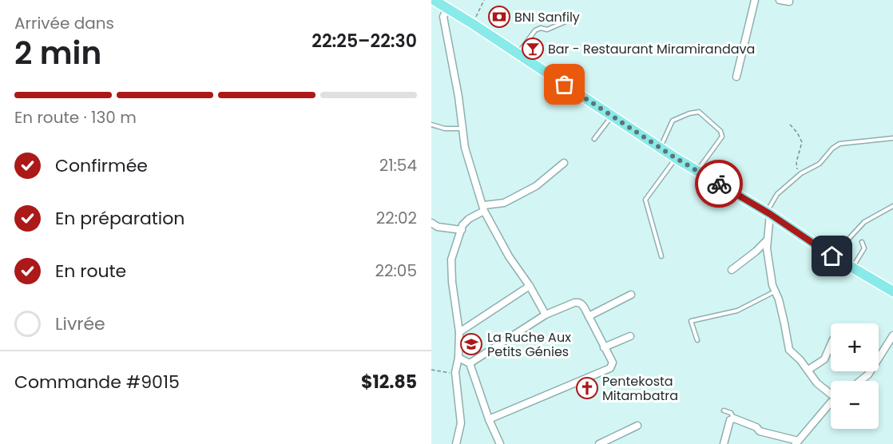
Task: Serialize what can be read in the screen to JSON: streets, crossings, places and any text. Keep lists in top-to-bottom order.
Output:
{
  "places": {
    "bank": ["BNI Sanfily"],
    "bar": ["Bar - Restaurant Miramirandava"],
    "school or university": ["La Ruche Aux Petits Génies"],
    "church": ["Pentekosta Mitambatra"]
  },
  "page": {
    "heading": ["2 min", "Arrivée dans", "22:25–22:30"],
    "panel": ["Commande #9015", "$12.85"],
    "bar": "En route · 130 m",
    "list": [
      ["Confirmée", "21:54"],
      ["En préparation", "22:02"],
      ["En route", "22:05"],
      "Livrée"
    ],
    "map_buttons": ["+", "−"]
  }
}
